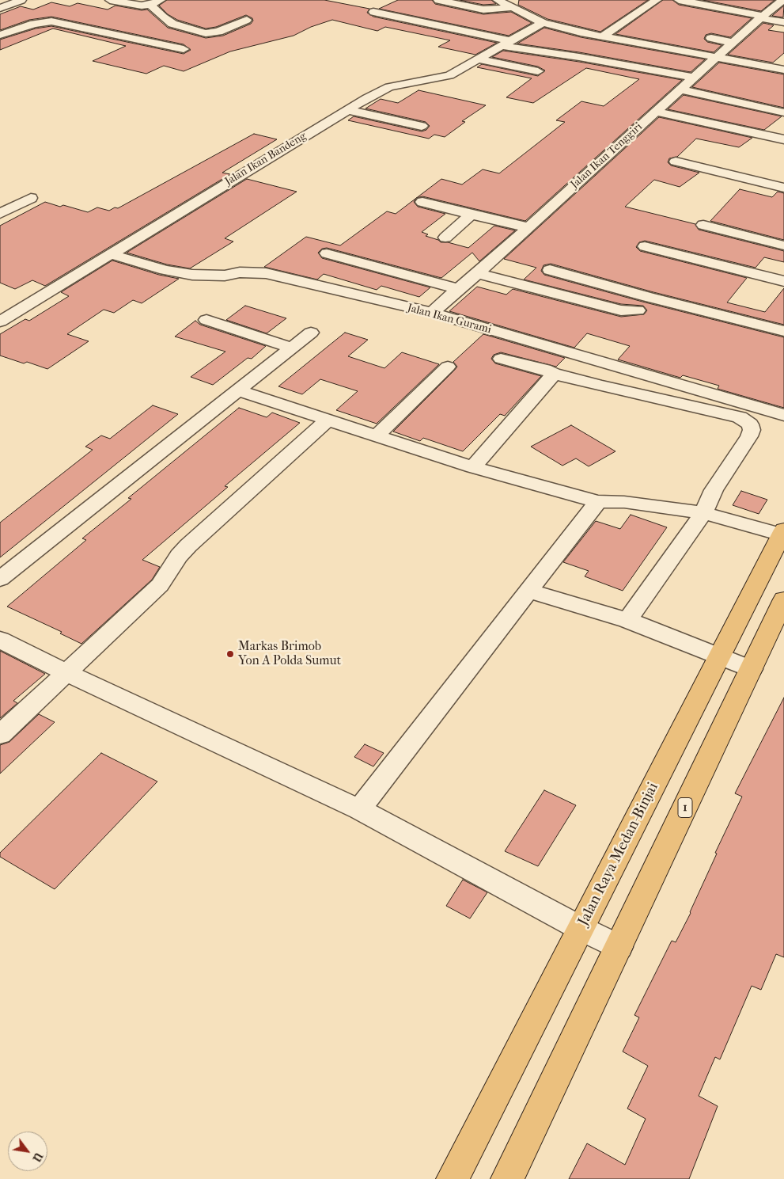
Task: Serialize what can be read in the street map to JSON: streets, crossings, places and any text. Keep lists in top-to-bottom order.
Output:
{
  "streets": {
    "main road": ["1", "Jalan Raya Medan-Binjai"],
    "street": ["Jalan Ikan Tenggiri", "Jalan Ikan Bandeng", "Jalan Ikan Gurami"]
  },
  "crossings": [
    ["Jalan Ikan Tenggiri", "Jalan Ikan Gurami"],
    ["Jalan Ikan Bandeng", "Jalan Ikan Gurami"]
  ],
  "places": ["Markas Brimob Yon A Polda Sumut"],
  "north": "bottom right"
}
